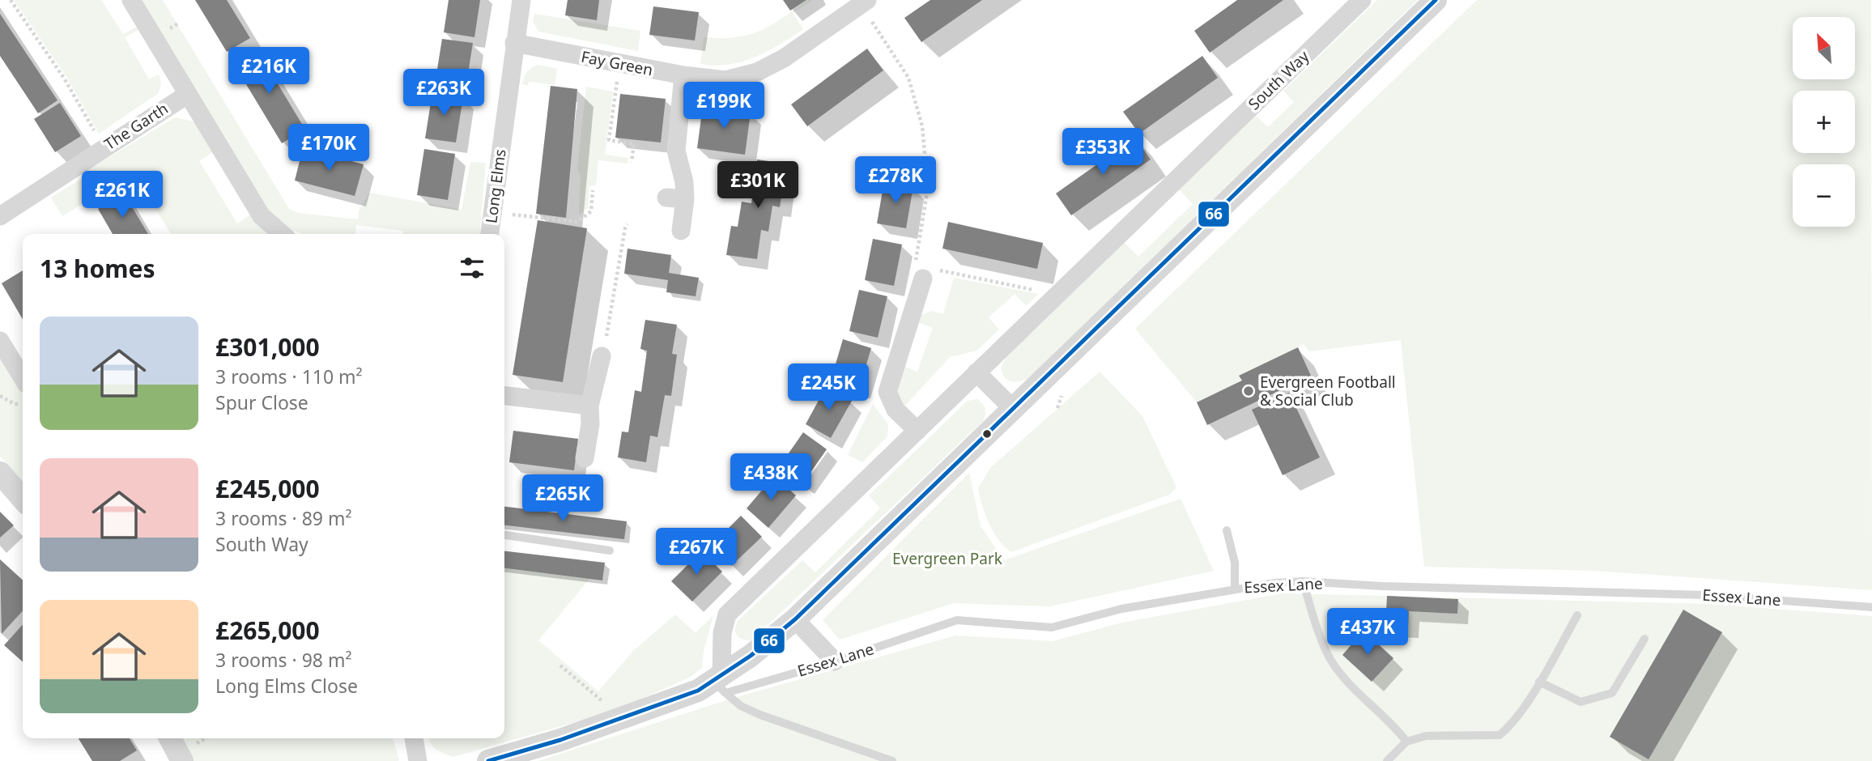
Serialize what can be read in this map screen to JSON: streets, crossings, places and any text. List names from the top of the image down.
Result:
{
  "streets": {
    "street": [
      "Fay Green",
      "South Way",
      "The Garth",
      "Long Elms"
    ],
    "lane": ["Essex Lane"]
  },
  "crossings": [
    ["Fay Green", "Long Elms"],
    ["South Way", "Essex Lane"]
  ],
  "parks": ["Evergreen Park"],
  "places": ["Evergreen Football & Social Club"],
  "lines": ["transit line 66"],
  "north": "top left",
  "page": {
    "map_buttons": ["+", "−"],
    "price": [
      "£216K",
      "£263K",
      "£199K",
      "£170K",
      "£353K",
      "£278K",
      "£301K",
      "£261K",
      "£245K",
      "£438K",
      "£265K",
      "£267K",
      "£437K"
    ],
    "heading": "13 homes",
    "list": [
      {
        "name": "£301,000",
        "note": "3 rooms · 110 m² · Spur Close"
      },
      {
        "name": "£245,000",
        "note": "3 rooms · 89 m² · South Way"
      },
      {
        "name": "£265,000",
        "note": "3 rooms · 98 m² · Long Elms Close"
      }
    ]
  }
}
